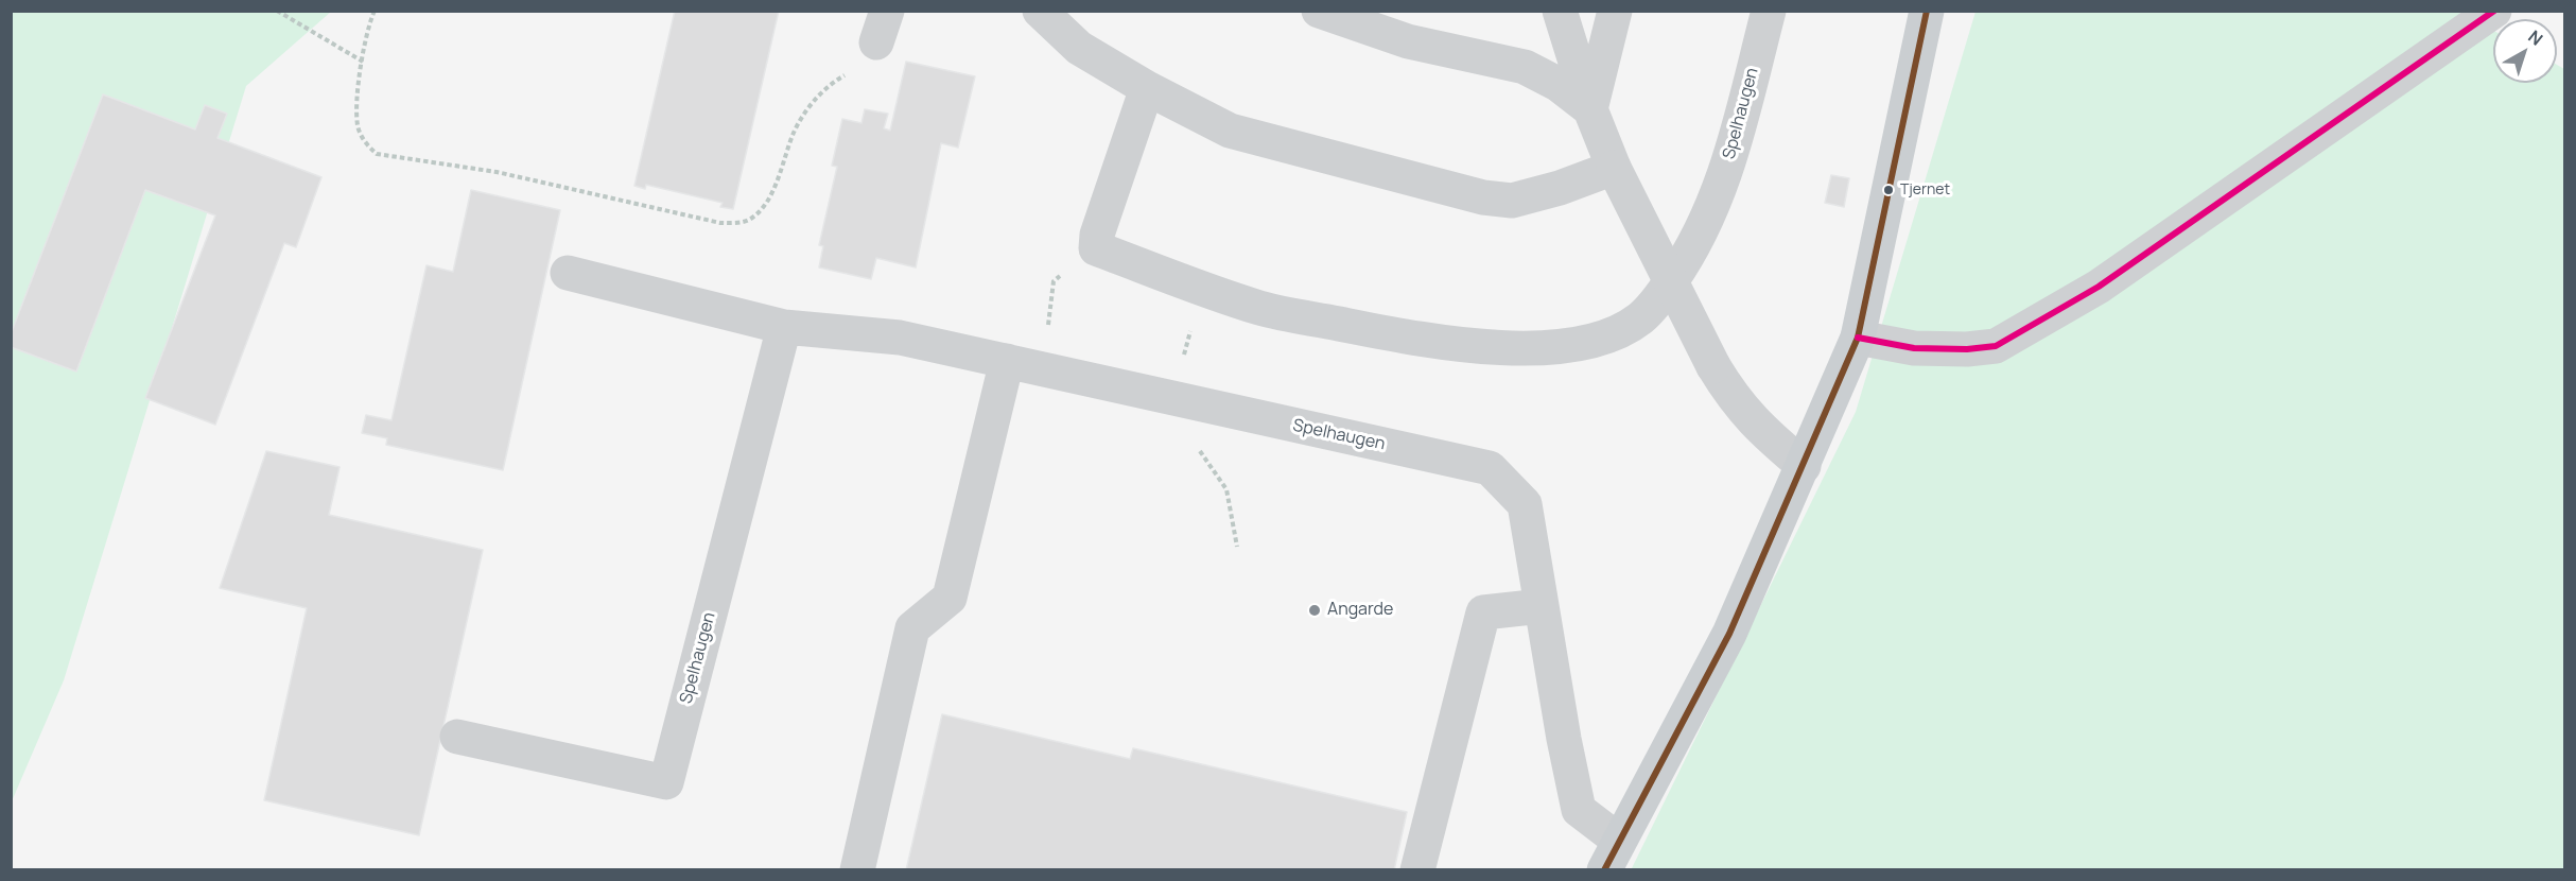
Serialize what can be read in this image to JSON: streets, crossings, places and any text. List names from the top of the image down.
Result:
{
  "streets": {
    "main road": ["Spelhaugen"]
  },
  "places": ["Tjernet", "Angarde"],
  "north": "top right"
}
